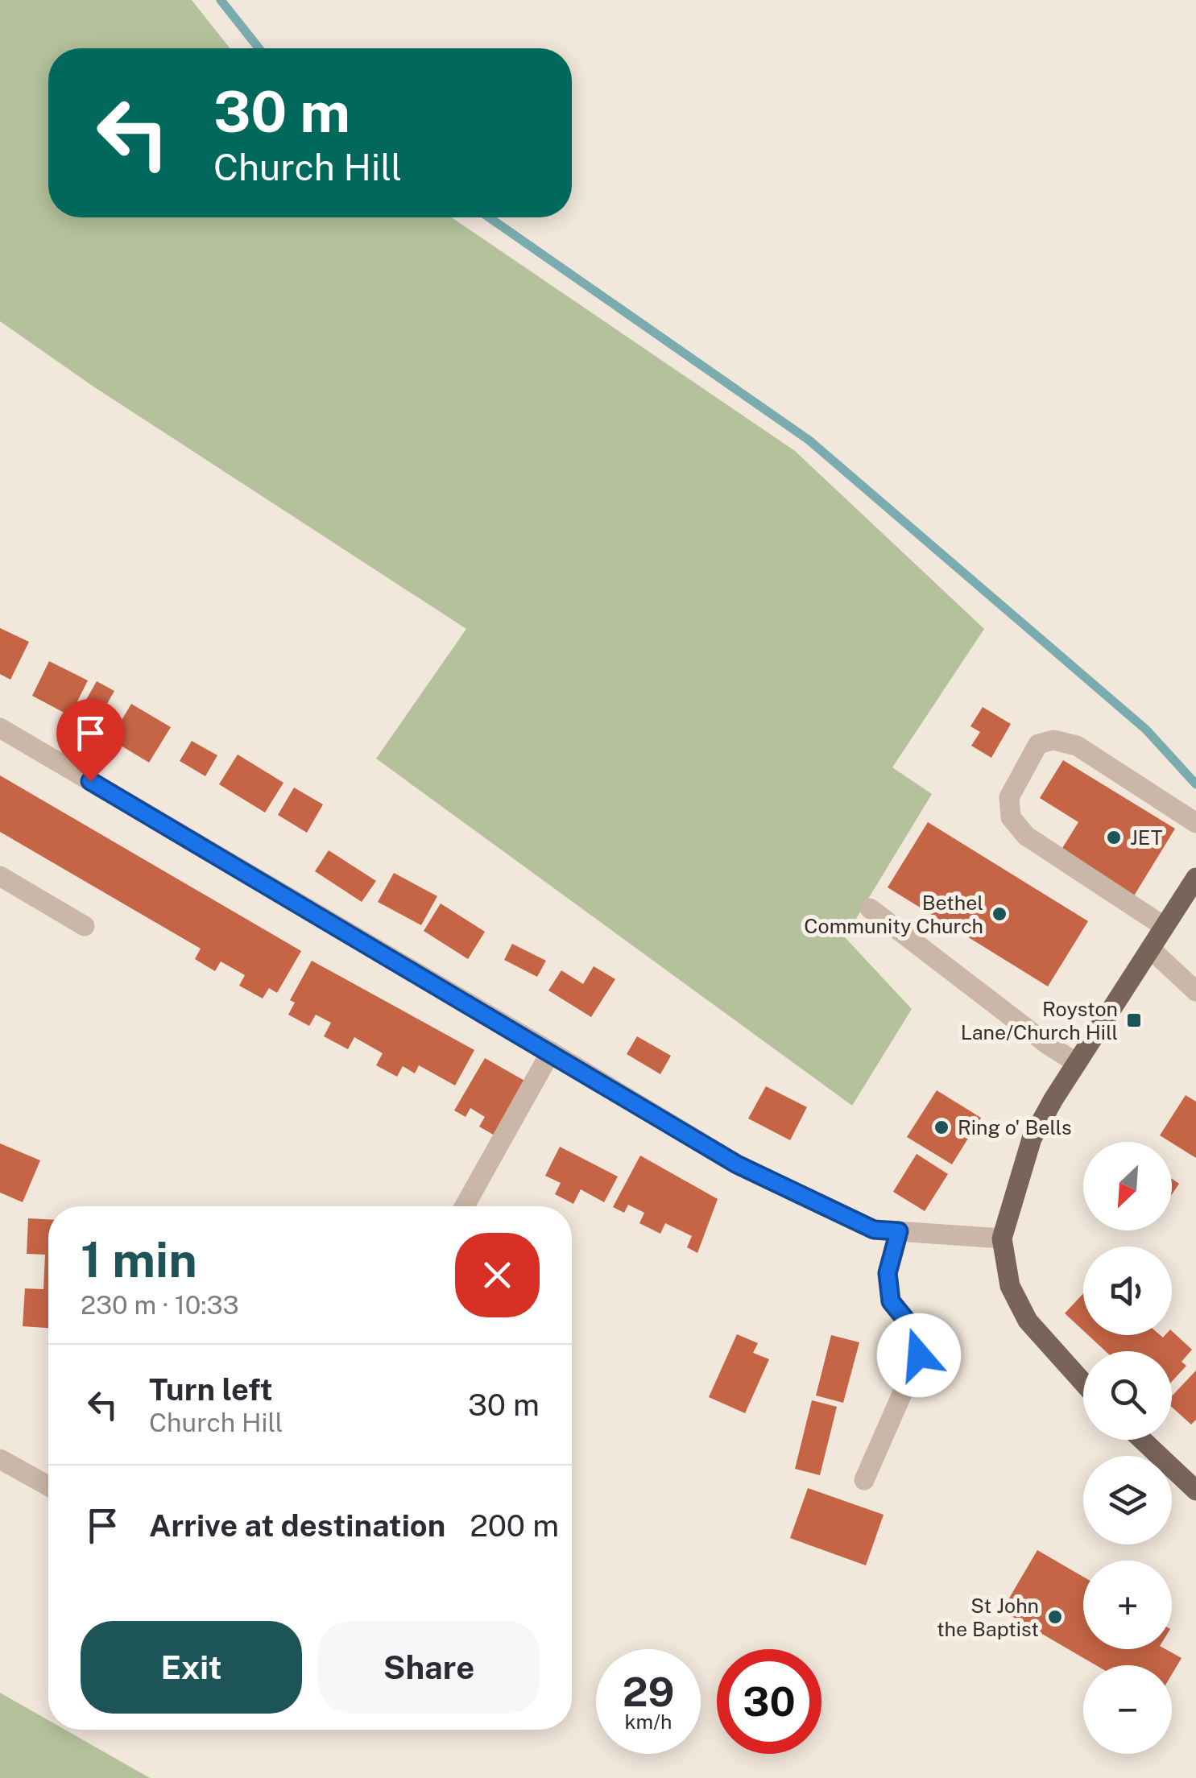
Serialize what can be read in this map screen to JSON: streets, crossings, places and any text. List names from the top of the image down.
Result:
{
  "places": {
    "other": [
      "JET",
      "Bethel Community Church",
      "Ring o' Bells",
      "St John the Baptist"
    ],
    "transit": ["Royston Lane/Church Hill"]
  },
  "north": "bottom left",
  "page": {
    "turn": ["30 m", "Church Hill"],
    "map_buttons": ["+", "−"],
    "heading": ["1 min", "230 m · 10:33"],
    "list": [
      {
        "name": "Turn left",
        "note": "Church Hill",
        "value": "30 m"
      },
      {
        "name": "Arrive at destination",
        "value": "200 m"
      }
    ],
    "buttons": ["Exit", "Share"],
    "speed": "29 km/h",
    "limit": "30"
  }
}
